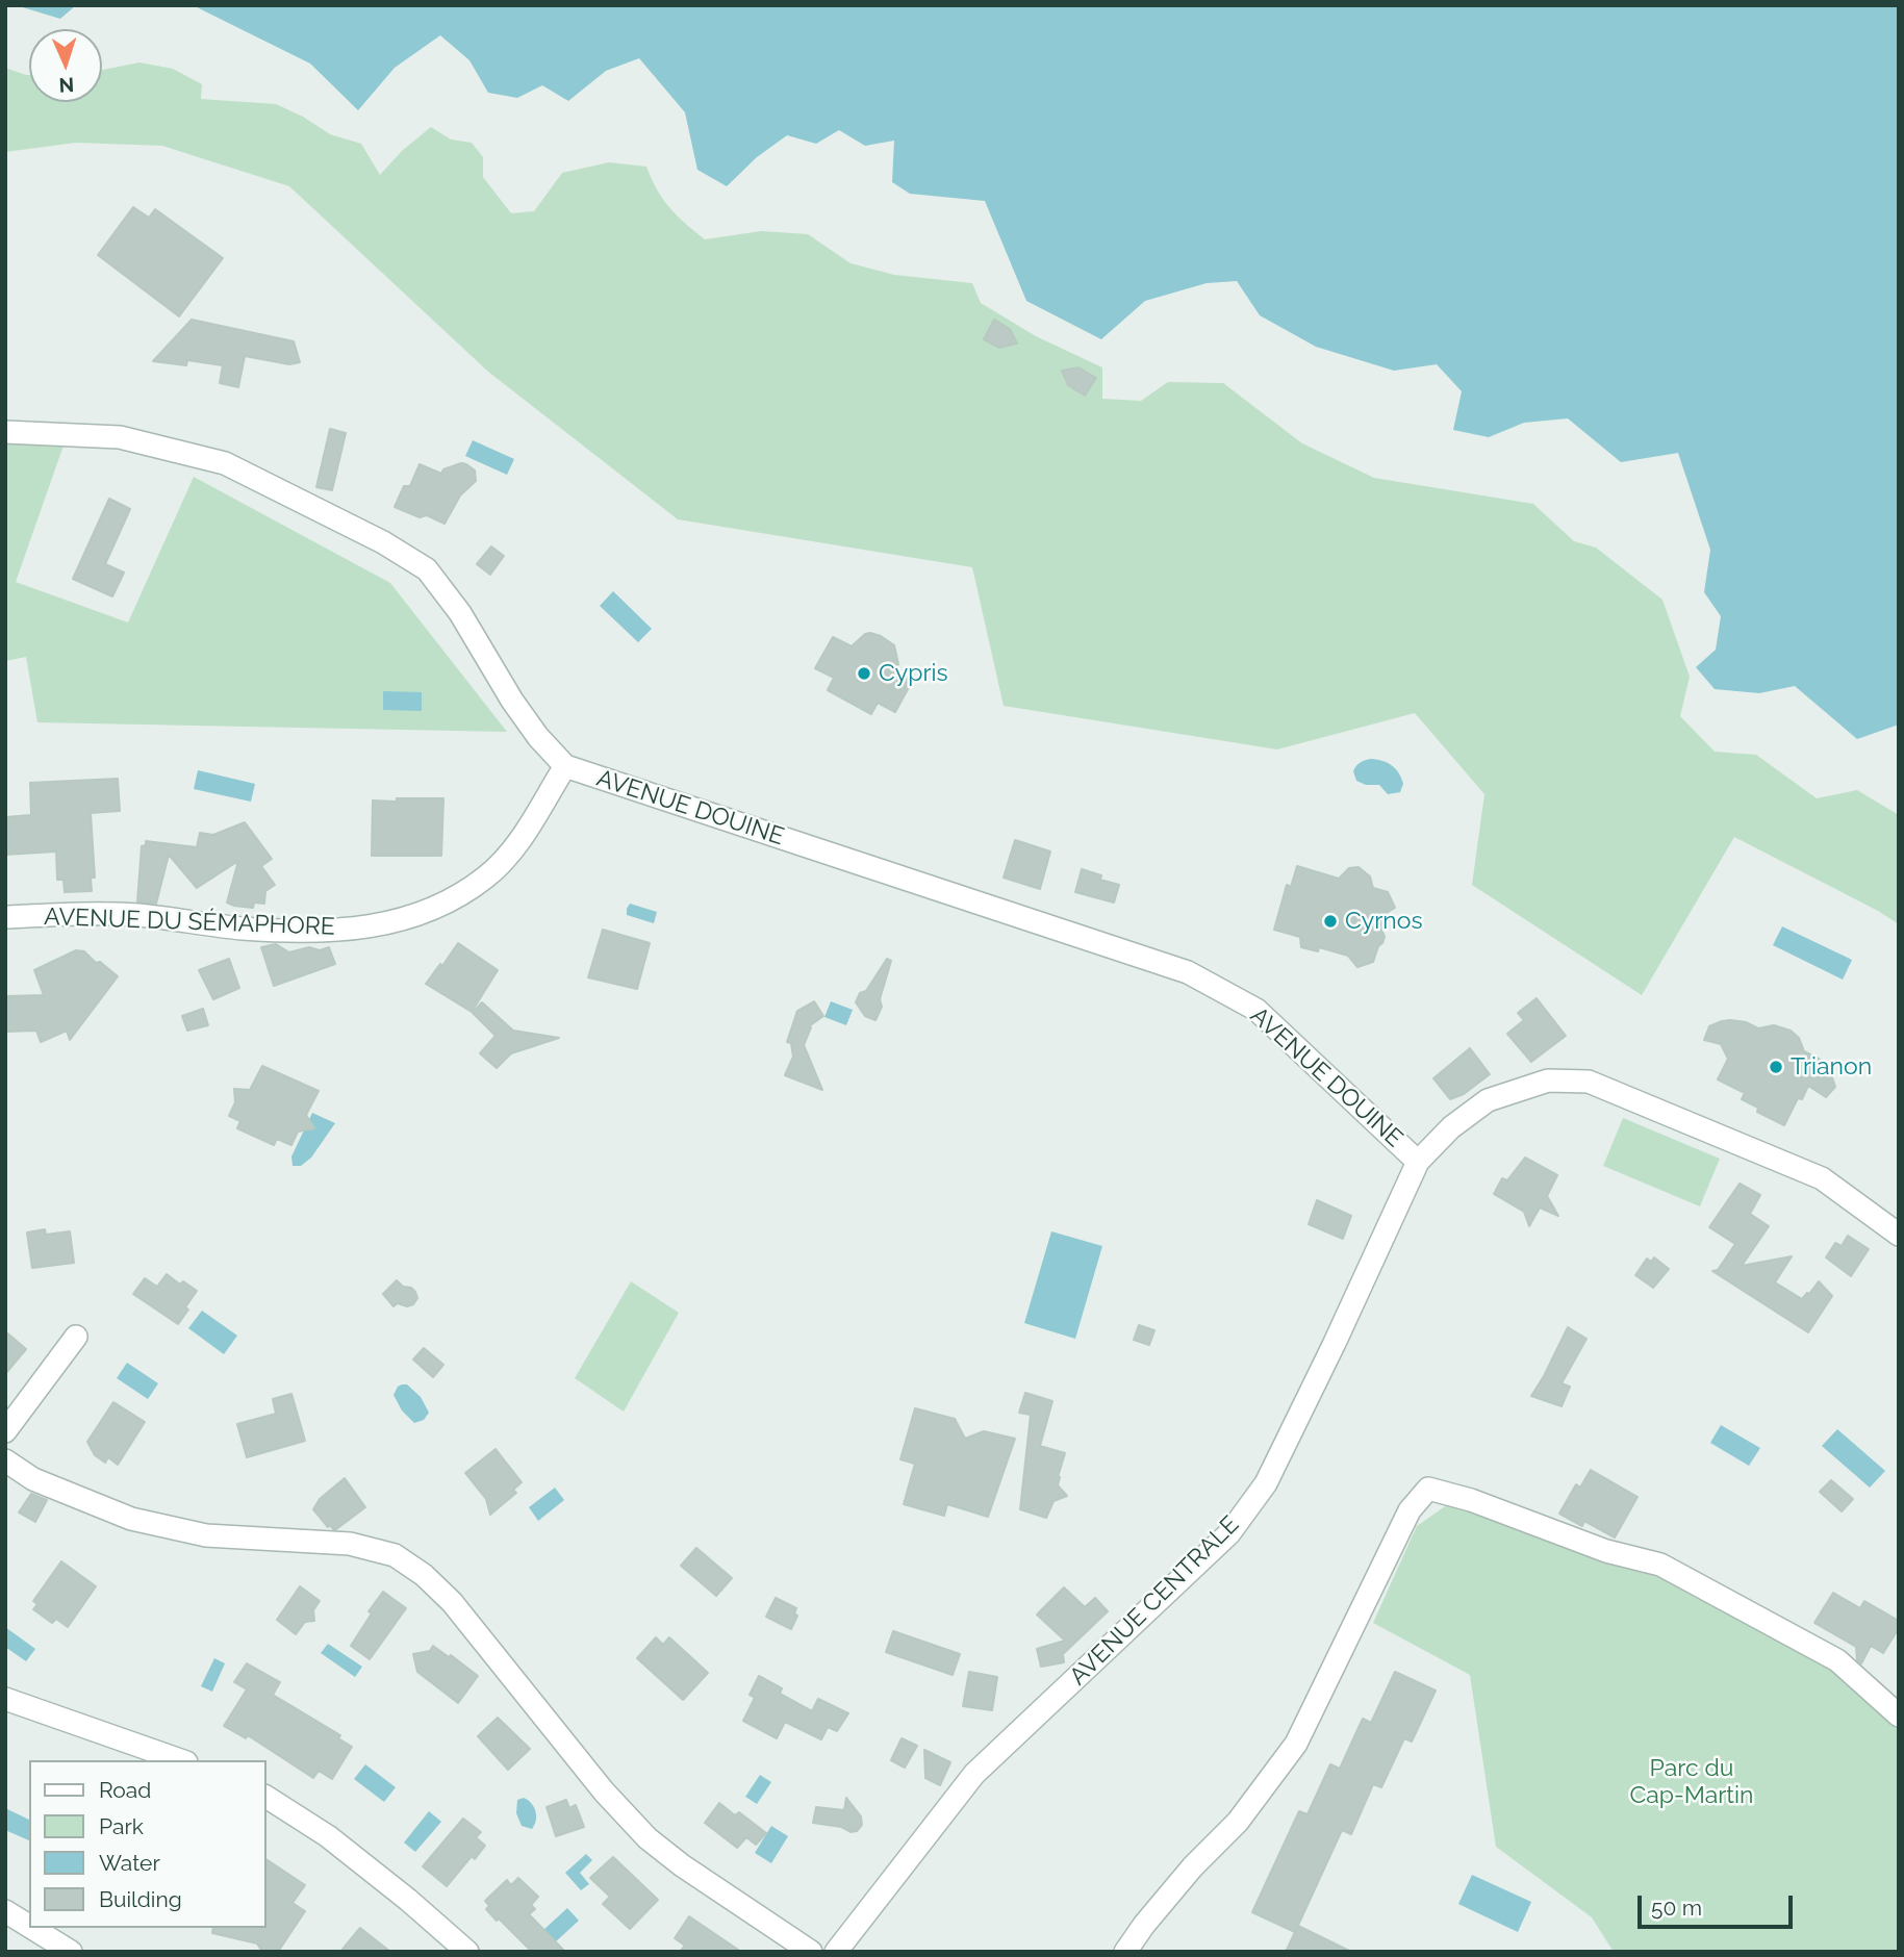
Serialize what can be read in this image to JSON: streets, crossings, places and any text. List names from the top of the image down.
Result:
{
  "streets": {
    "street": ["AVENUE DOUINE", "AVENUE DU SÉMAPHORE", "AVENUE CENTRALE"]
  },
  "crossings": [
    ["AVENUE DOUINE", "AVENUE DU SÉMAPHORE"],
    ["AVENUE DOUINE", "AVENUE CENTRALE"]
  ],
  "parks": ["Parc du Cap-Martin"],
  "places": ["Cypris", "Cyrnos", "Trianon"],
  "legend": [
    "Road",
    "Park",
    "Water",
    "Building"
  ],
  "scale_bar": "50 m",
  "north": "bottom"
}
